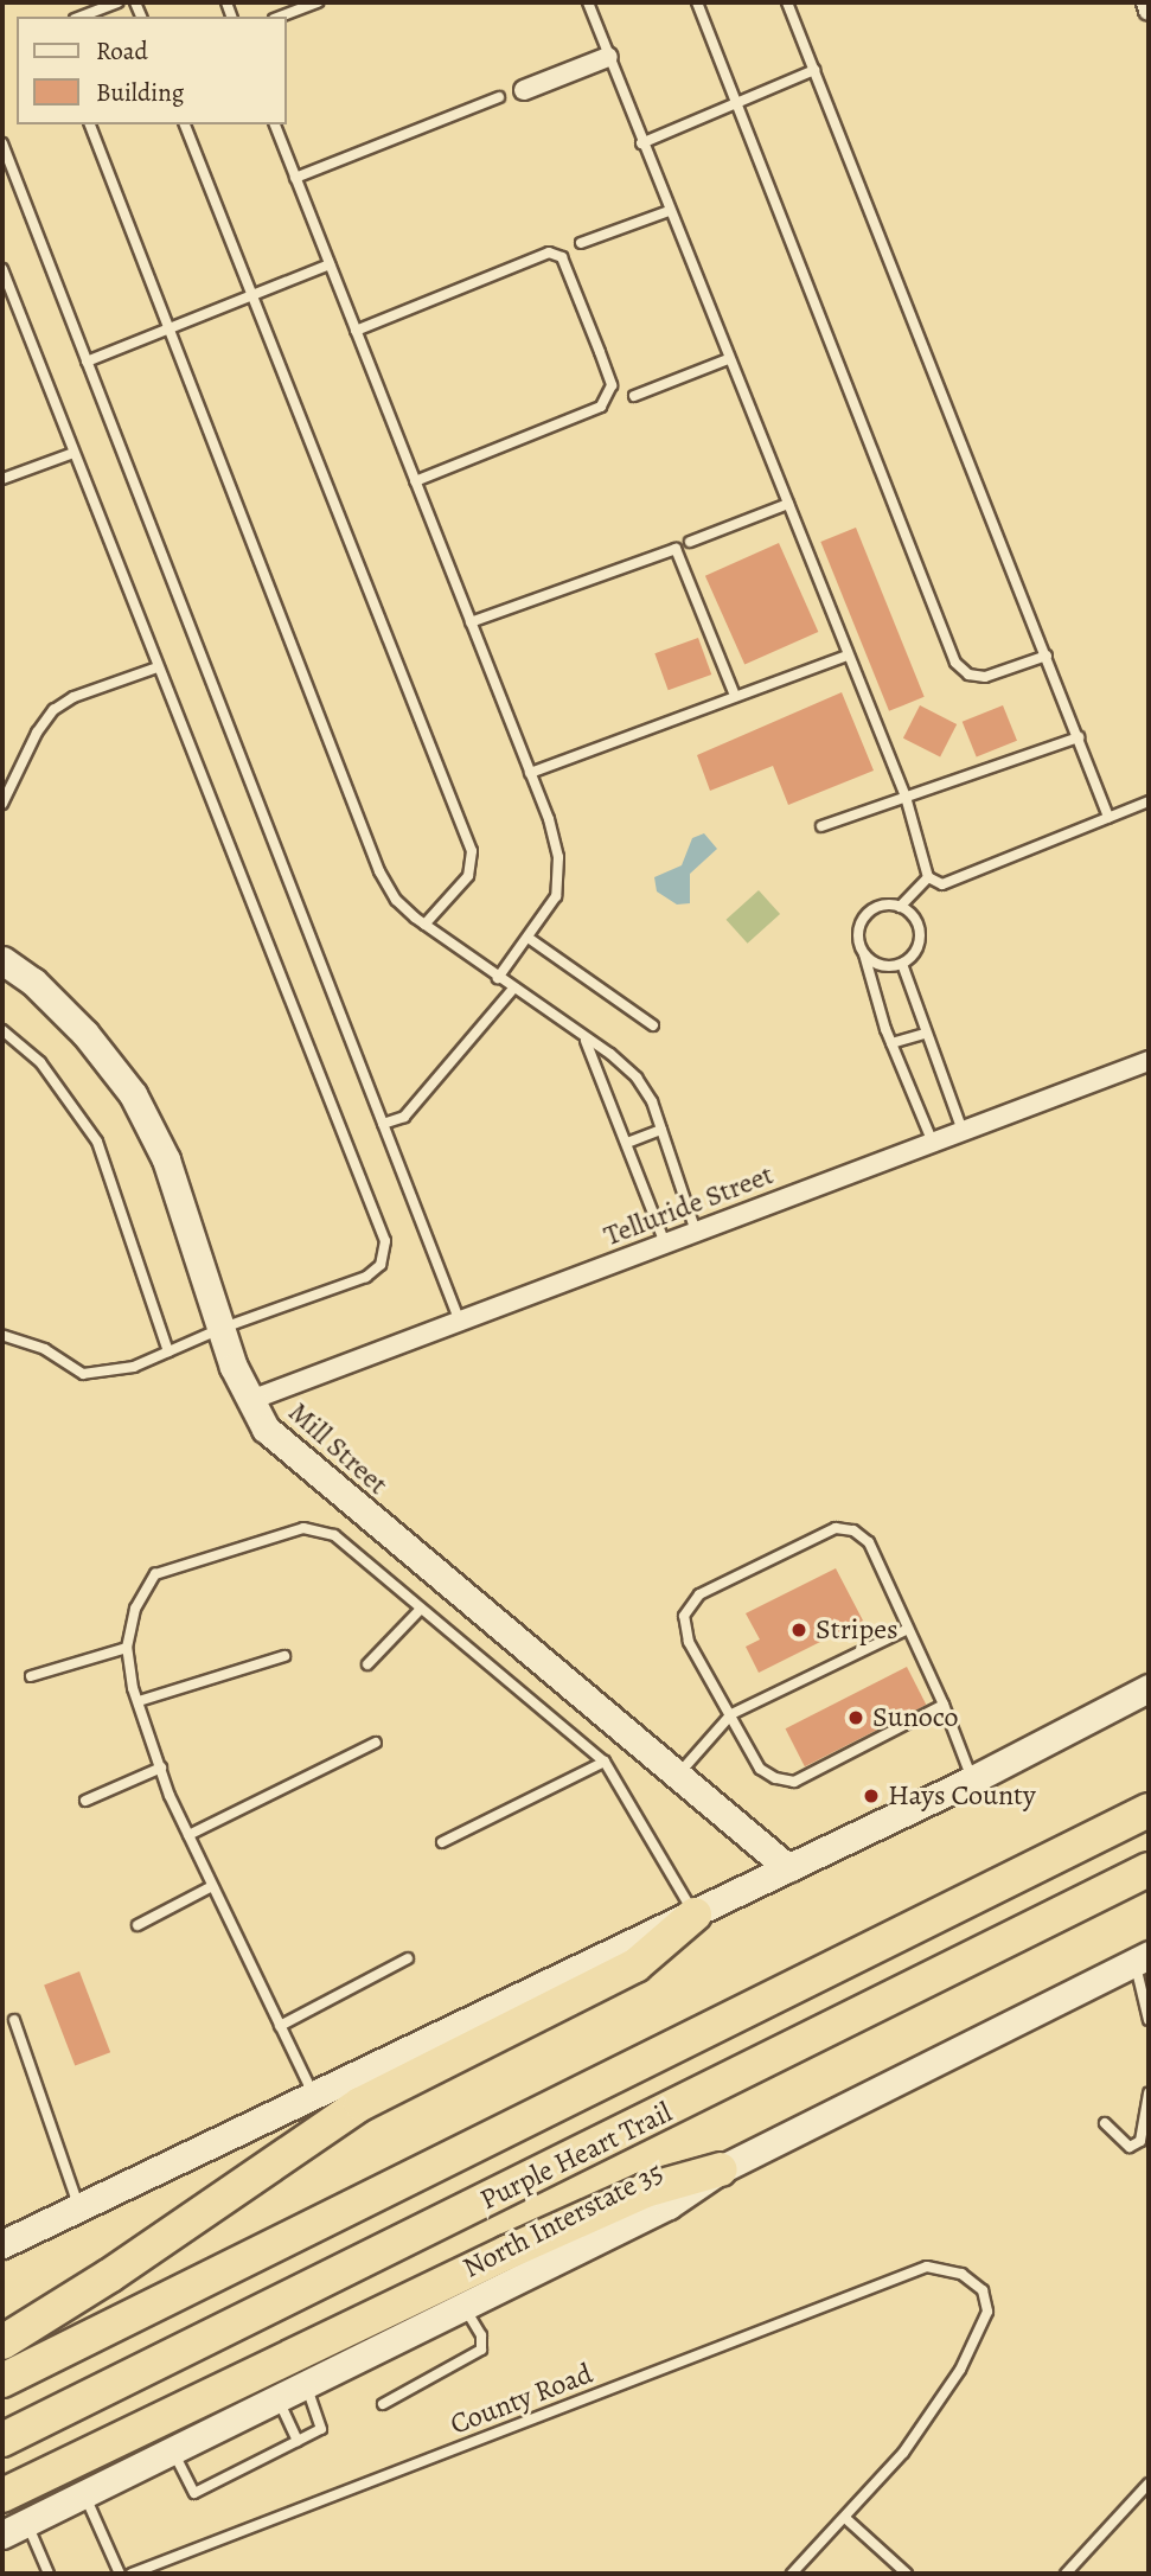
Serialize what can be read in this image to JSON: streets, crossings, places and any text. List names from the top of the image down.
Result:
{
  "streets": {
    "highway": ["Purple Heart Trail"],
    "main road": ["Mill Street", "North Interstate 35"],
    "street": ["Telluride Street"],
    "lane": ["County Road"]
  },
  "crossings": [
    ["Telluride Street", "Mill Street"]
  ],
  "places": ["Stripes", "Sunoco", "Hays County"],
  "legend": ["Road", "Building"]
}
